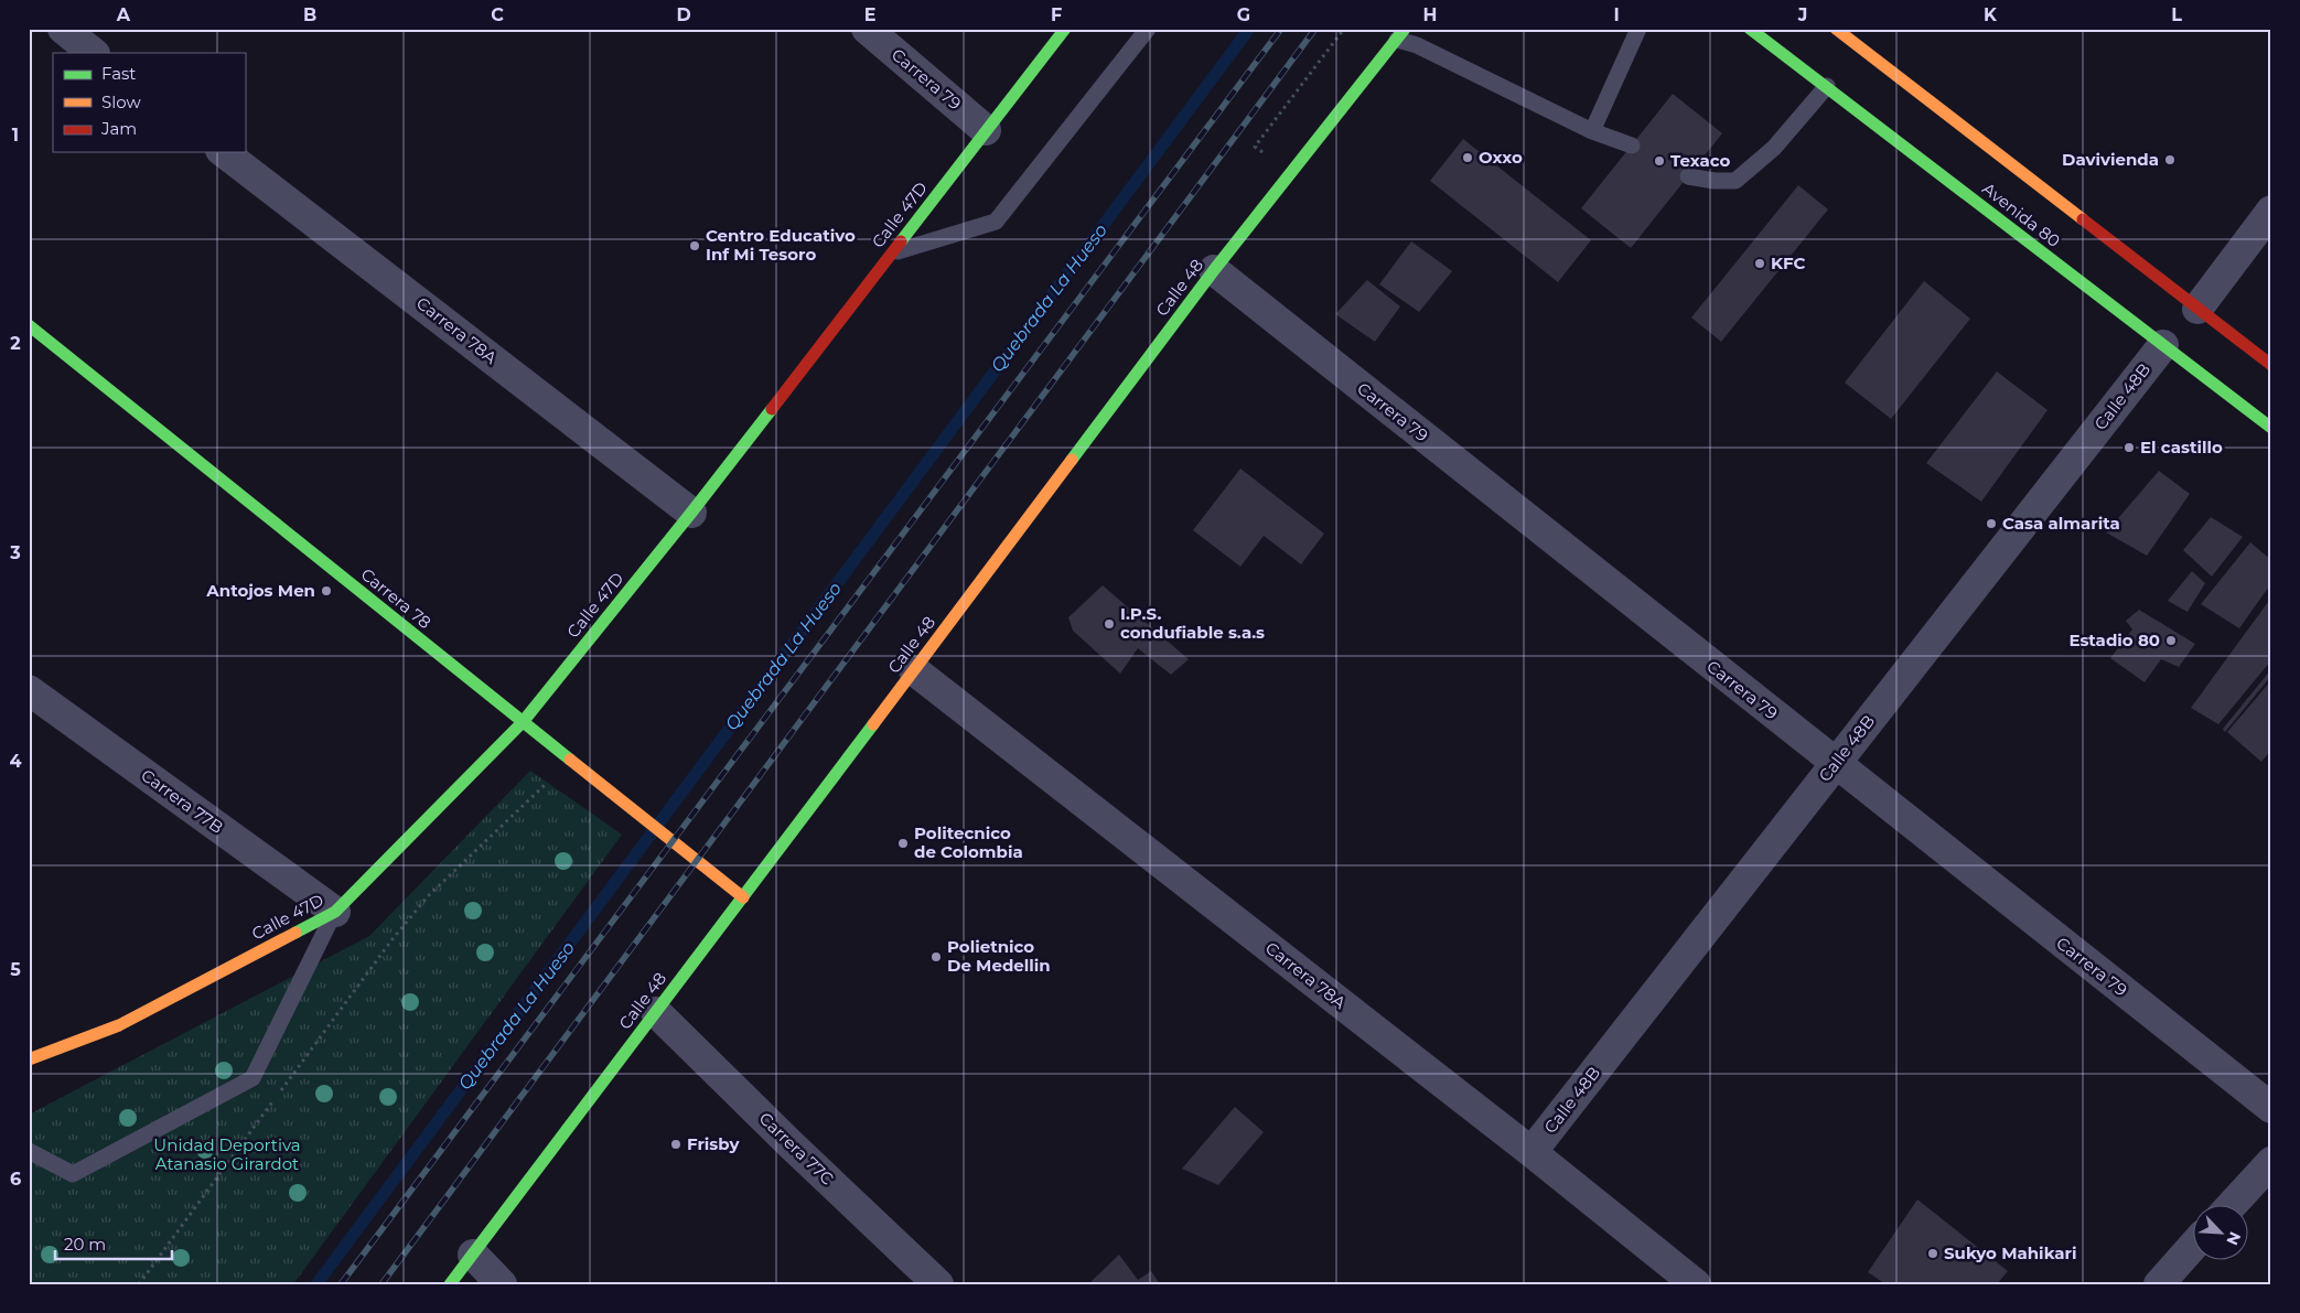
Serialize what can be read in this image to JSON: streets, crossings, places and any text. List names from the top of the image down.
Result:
{
  "streets": {
    "main road": [
      "Calle 47D",
      "Avenida 80",
      "Calle 48",
      "Carrera 78"
    ],
    "street": [
      "Carrera 79",
      "Carrera 78A",
      "Calle 48B",
      "Carrera 77B",
      "Carrera 77C"
    ]
  },
  "crossings": [
    ["Carrera 79", "Calle 47D"],
    ["Carrera 79", "Calle 48"],
    ["Carrera 79", "Calle 48B"],
    ["Calle 47D", "Carrera 78A"],
    ["Calle 47D", "Carrera 78"],
    ["Calle 47D", "Carrera 77B"],
    ["Avenida 80", "Calle 48B"],
    ["Calle 48", "Carrera 78A"],
    ["Calle 48", "Carrera 78"],
    ["Calle 48", "Carrera 77C"],
    ["Carrera 78A", "Calle 48B"]
  ],
  "water": ["Quebrada La Hueso"],
  "parks": ["Unidad Deportiva Atanasio Girardot"],
  "places": [
    "Oxxo",
    "Davivienda",
    "Texaco",
    "Centro Educativo Inf Mi Tesoro",
    "KFC",
    "El castillo",
    "Casa almarita",
    "Antojos Men",
    "I.P.S. condufiable s.a.s",
    "Estadio 80",
    "Politecnico de Colombia",
    "Polietnico De Medellin",
    "Frisby",
    "Sukyo Mahikari"
  ],
  "legend": ["Fast", "Slow", "Jam"],
  "scale_bar": "20 m",
  "north": "bottom right",
  "grid": {
    "columns": [
      "A",
      "B",
      "C",
      "D",
      "E",
      "F",
      "G",
      "H",
      "I",
      "J",
      "K",
      "L"
    ],
    "rows": [
      "1",
      "2",
      "3",
      "4",
      "5",
      "6"
    ]
  }
}
